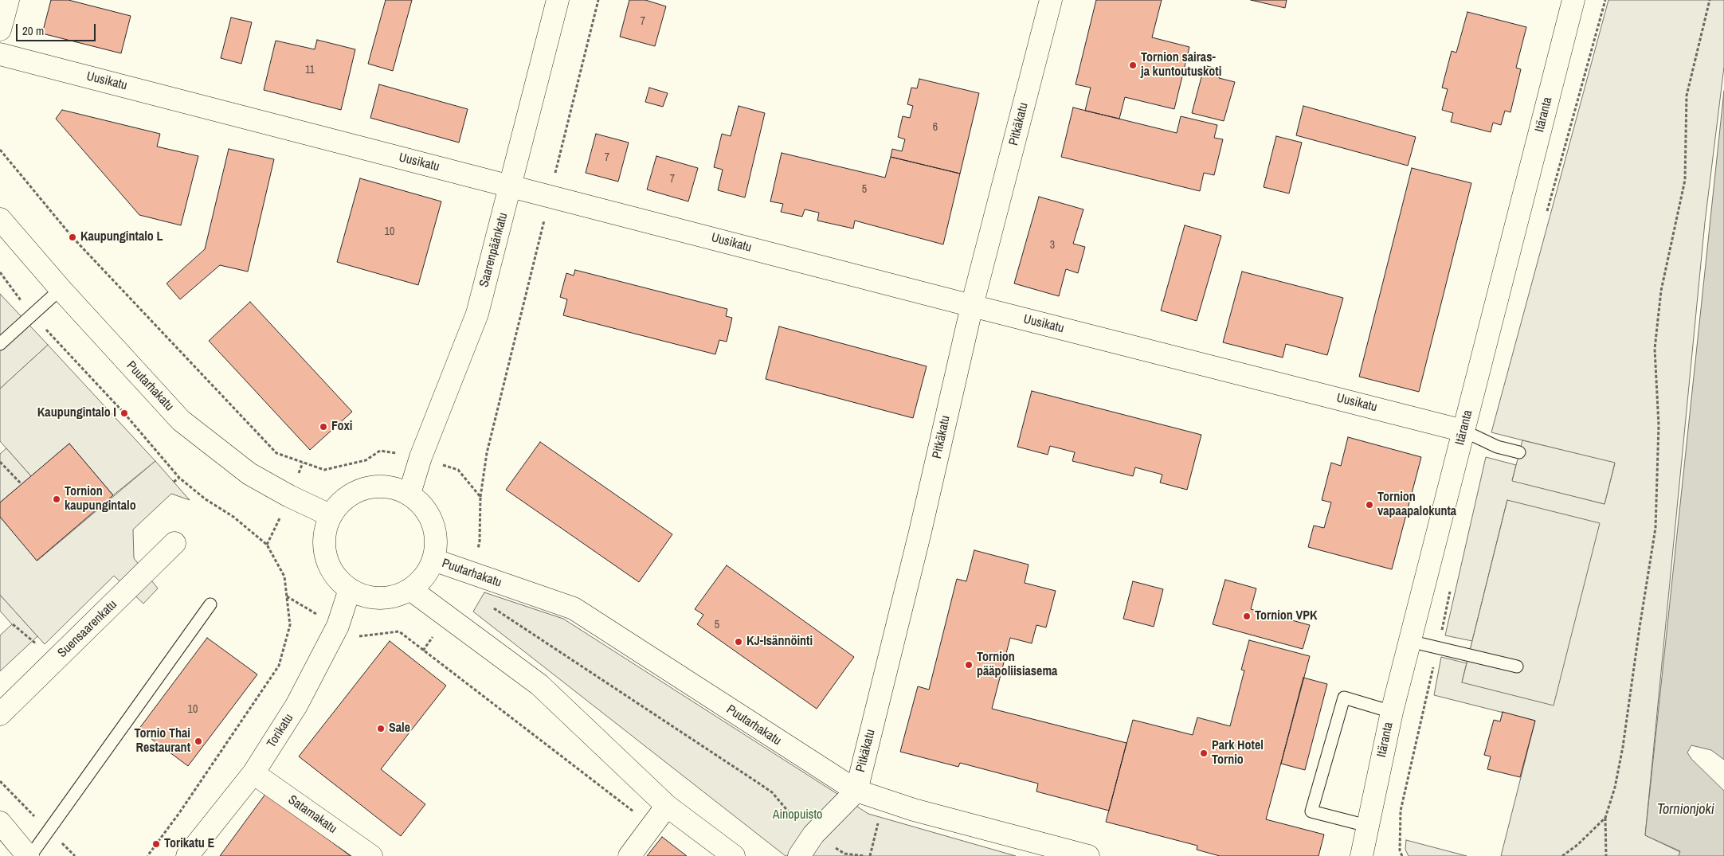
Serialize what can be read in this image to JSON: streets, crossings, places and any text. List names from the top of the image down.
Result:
{
  "streets": {
    "street": [
      "Uusikatu",
      "Itäranta",
      "Pitkäkatu",
      "Saarenpäänkatu",
      "Puutarhakatu",
      "Suensaarenkatu",
      "Torikatu",
      "Satamakatu"
    ]
  },
  "crossings": [
    ["Uusikatu", "Itäranta"],
    ["Uusikatu", "Pitkäkatu"],
    ["Uusikatu", "Saarenpäänkatu"],
    ["Pitkäkatu", "Puutarhakatu"],
    ["Saarenpäänkatu", "Puutarhakatu"],
    ["Saarenpäänkatu", "Torikatu"],
    ["Puutarhakatu", "Torikatu"],
    ["Torikatu", "Satamakatu"]
  ],
  "water": ["Tornionjoki"],
  "parks": ["Ainopuisto"],
  "places": [
    "Tornion sairas- ja kuntoutuskoti",
    "Kaupungintalo L",
    "Kaupungintalo I",
    "Foxi",
    "Tornion kaupungintalo",
    "Tornion vapaapalokunta",
    "Tornion VPK",
    "KJ-Isännöinti",
    "Tornion pääpoliisiasema",
    "Sale",
    "Tornio Thai Restaurant",
    "Park Hotel Tornio",
    "Torikatu E"
  ],
  "house_numbers": [
    "7",
    "11",
    "6",
    "7",
    "7",
    "5",
    "10",
    "3",
    "5",
    "10"
  ],
  "scale_bar": "20 m"
}
